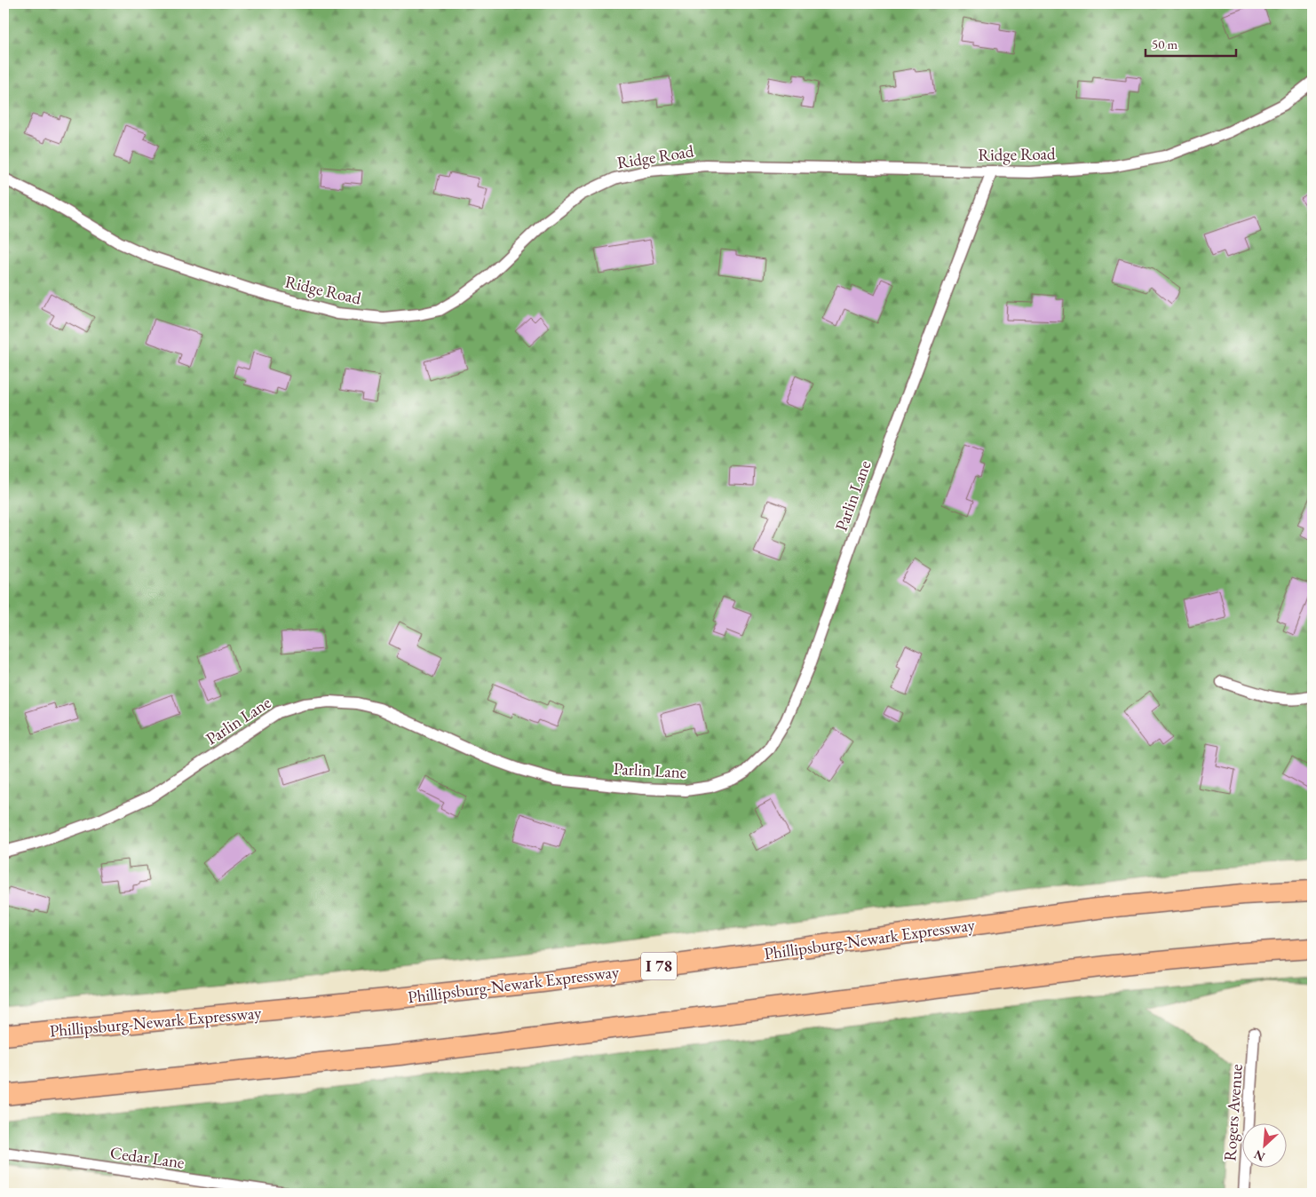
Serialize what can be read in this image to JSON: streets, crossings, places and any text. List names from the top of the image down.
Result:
{
  "streets": {
    "highway": ["Phillipsburg-Newark Expressway", "I 78"],
    "street": [
      "Ridge Road",
      "Parlin Lane",
      "Rogers Avenue",
      "Cedar Lane"
    ]
  },
  "crossings": [
    ["Ridge Road", "Parlin Lane"]
  ],
  "scale_bar": "50 m",
  "north": "bottom left"
}
